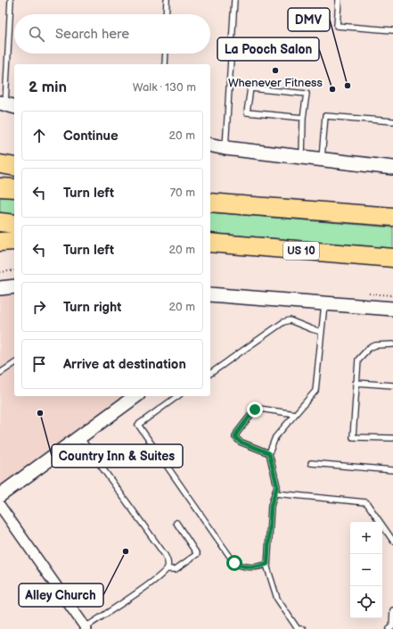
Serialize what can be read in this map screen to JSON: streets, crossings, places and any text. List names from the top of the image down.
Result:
{
  "streets": {
    "highway": ["US 10"]
  },
  "places": [
    "Whenever Fitness",
    "DMV",
    "La Pooch Salon",
    "Country Inn & Suites",
    "Alley Church"
  ],
  "page": {
    "search": "Search here",
    "heading": ["2 min", "Walk · 130 m"],
    "list": [
      ["Continue", "20 m"],
      ["Turn left", "70 m"],
      ["Turn left", "20 m"],
      ["Turn right", "20 m"],
      "Arrive at destination"
    ],
    "map_buttons": ["+", "−"]
  }
}
